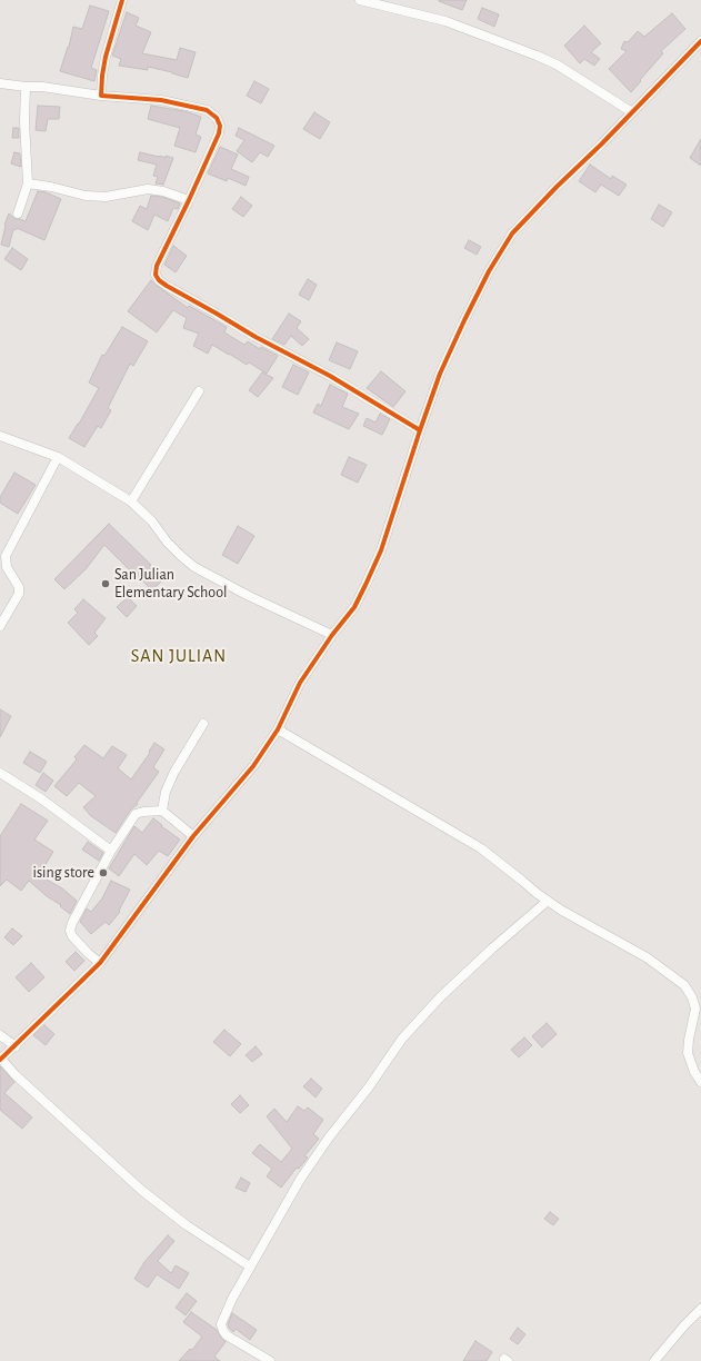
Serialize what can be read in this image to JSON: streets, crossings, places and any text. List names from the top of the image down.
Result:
{
  "districts": ["SAN JULIAN"],
  "places": ["San Julian Elementary School", "ising store"]
}
